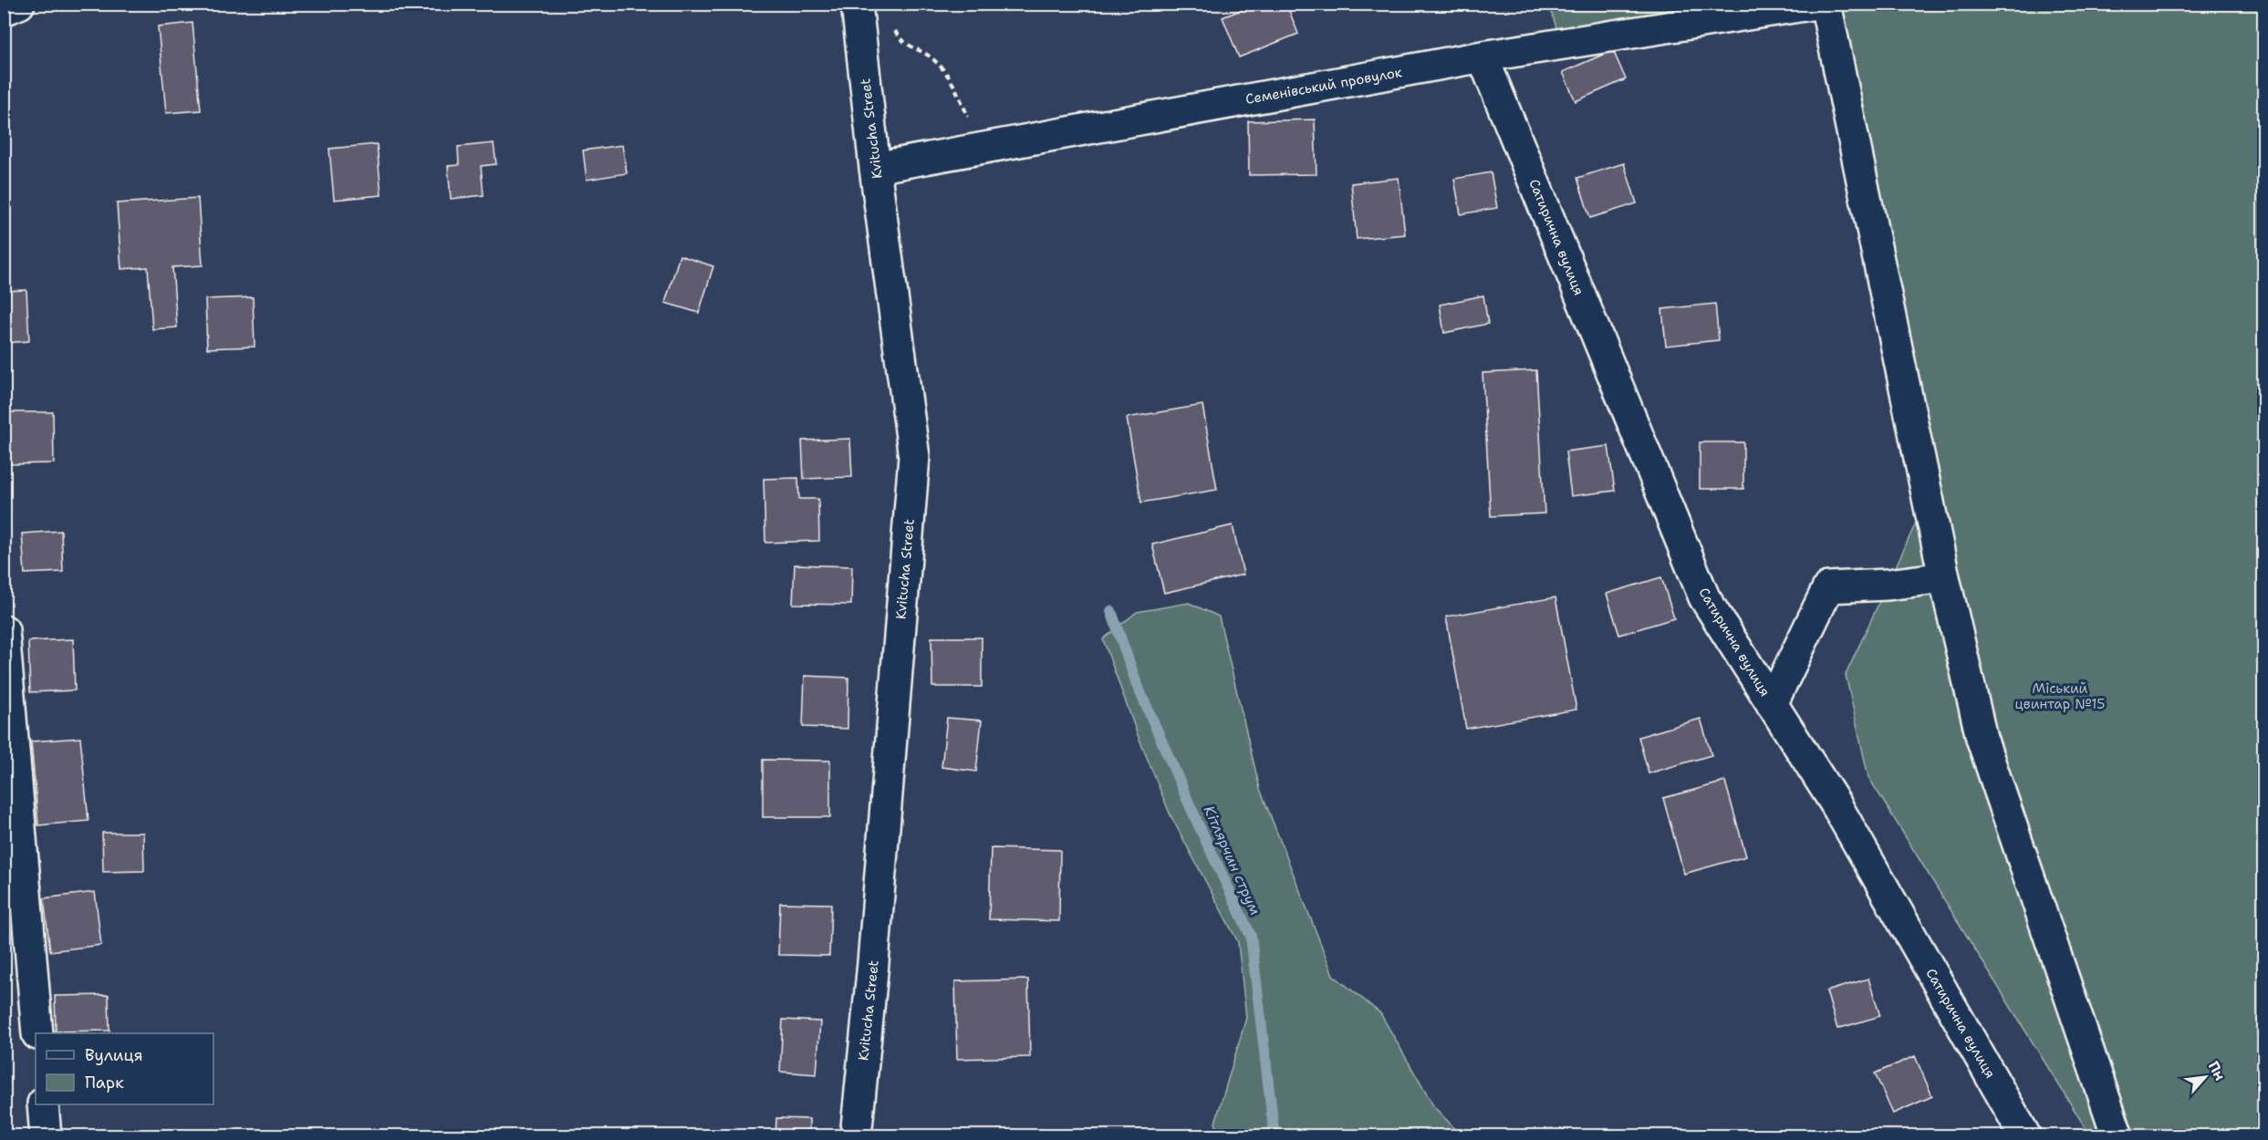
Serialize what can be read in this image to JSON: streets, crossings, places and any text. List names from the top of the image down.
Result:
{
  "streets": {
    "street": ["Семенівський провулок", "Kvitucha Street", "Сатирична вулиця"]
  },
  "crossings": [
    ["Семенівський провулок", "Kvitucha Street"],
    ["Семенівський провулок", "Сатирична вулиця"]
  ],
  "water": ["Кітлярчин струм"],
  "parks": ["Міський цвинтар №15"],
  "legend": ["Вулиця", "Парк"],
  "north": "top right"
}
